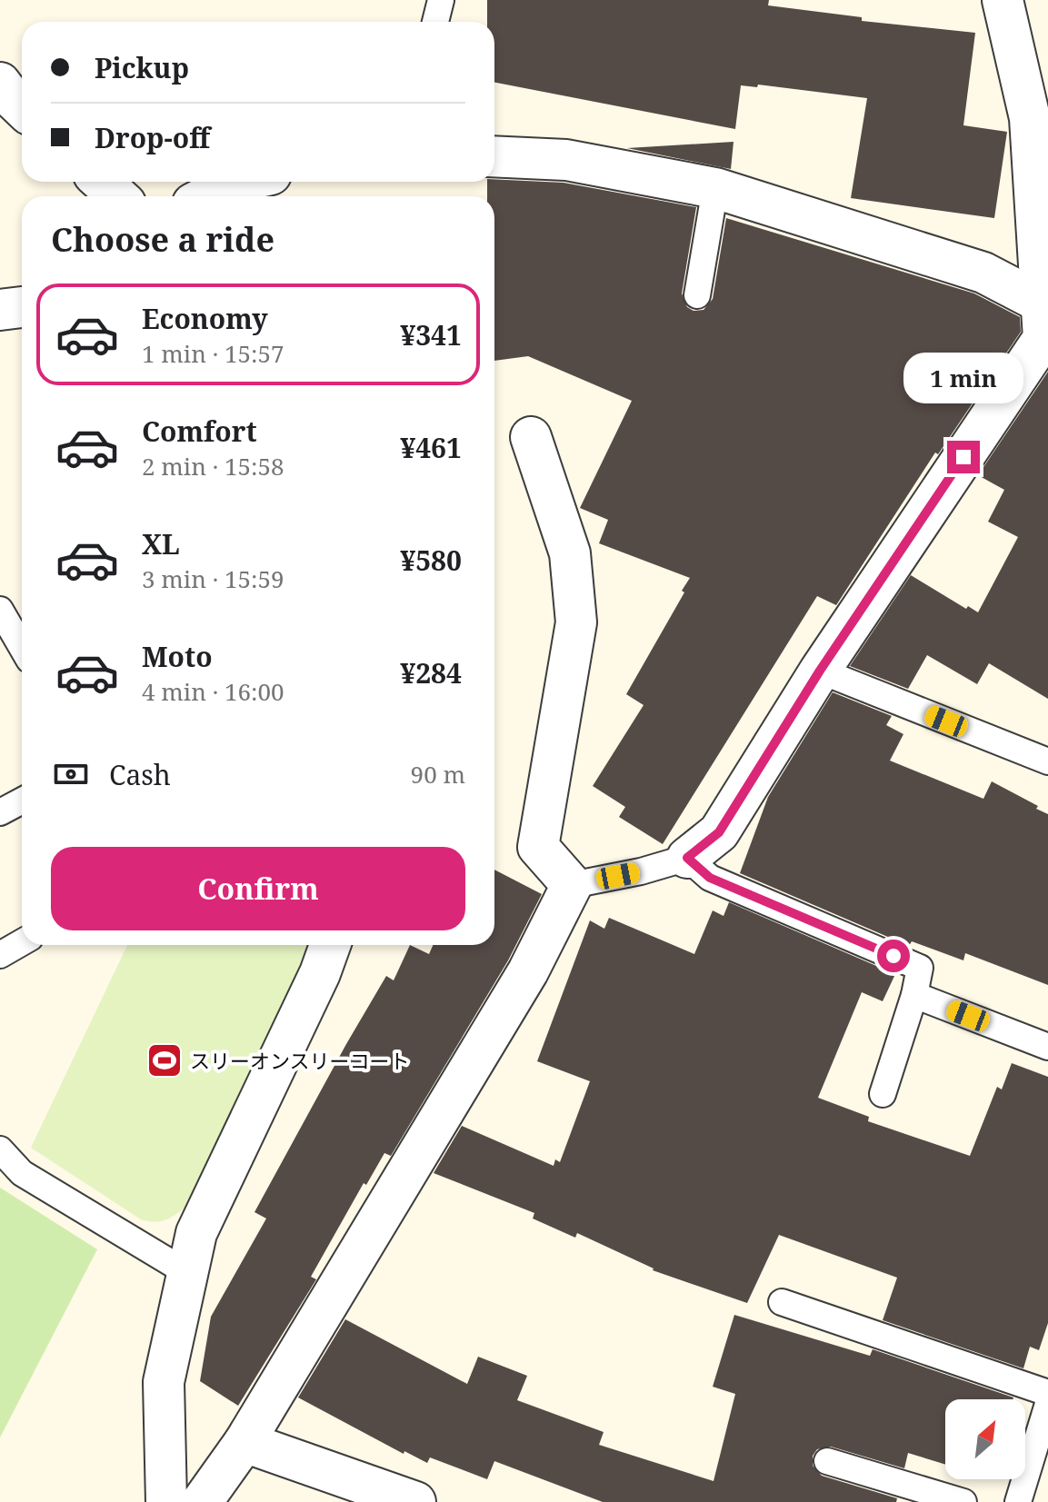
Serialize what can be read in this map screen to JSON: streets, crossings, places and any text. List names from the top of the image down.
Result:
{
  "places": {
    "sports": ["スリーオンスリーコート"]
  },
  "north": "top right",
  "page": {
    "banner": ["Pickup", "Drop-off"],
    "heading": "Choose a ride",
    "list": [
      {
        "name": "Economy",
        "note": "1 min · 15:57",
        "value": "¥341"
      },
      {
        "name": "Comfort",
        "note": "2 min · 15:58",
        "value": "¥461"
      },
      {
        "name": "XL",
        "note": "3 min · 15:59",
        "value": "¥580"
      },
      {
        "name": "Moto",
        "note": "4 min · 16:00",
        "value": "¥284"
      }
    ],
    "bubble": "1 min",
    "pay": ["Cash", "90 m"],
    "buttons": "Confirm"
  }
}
